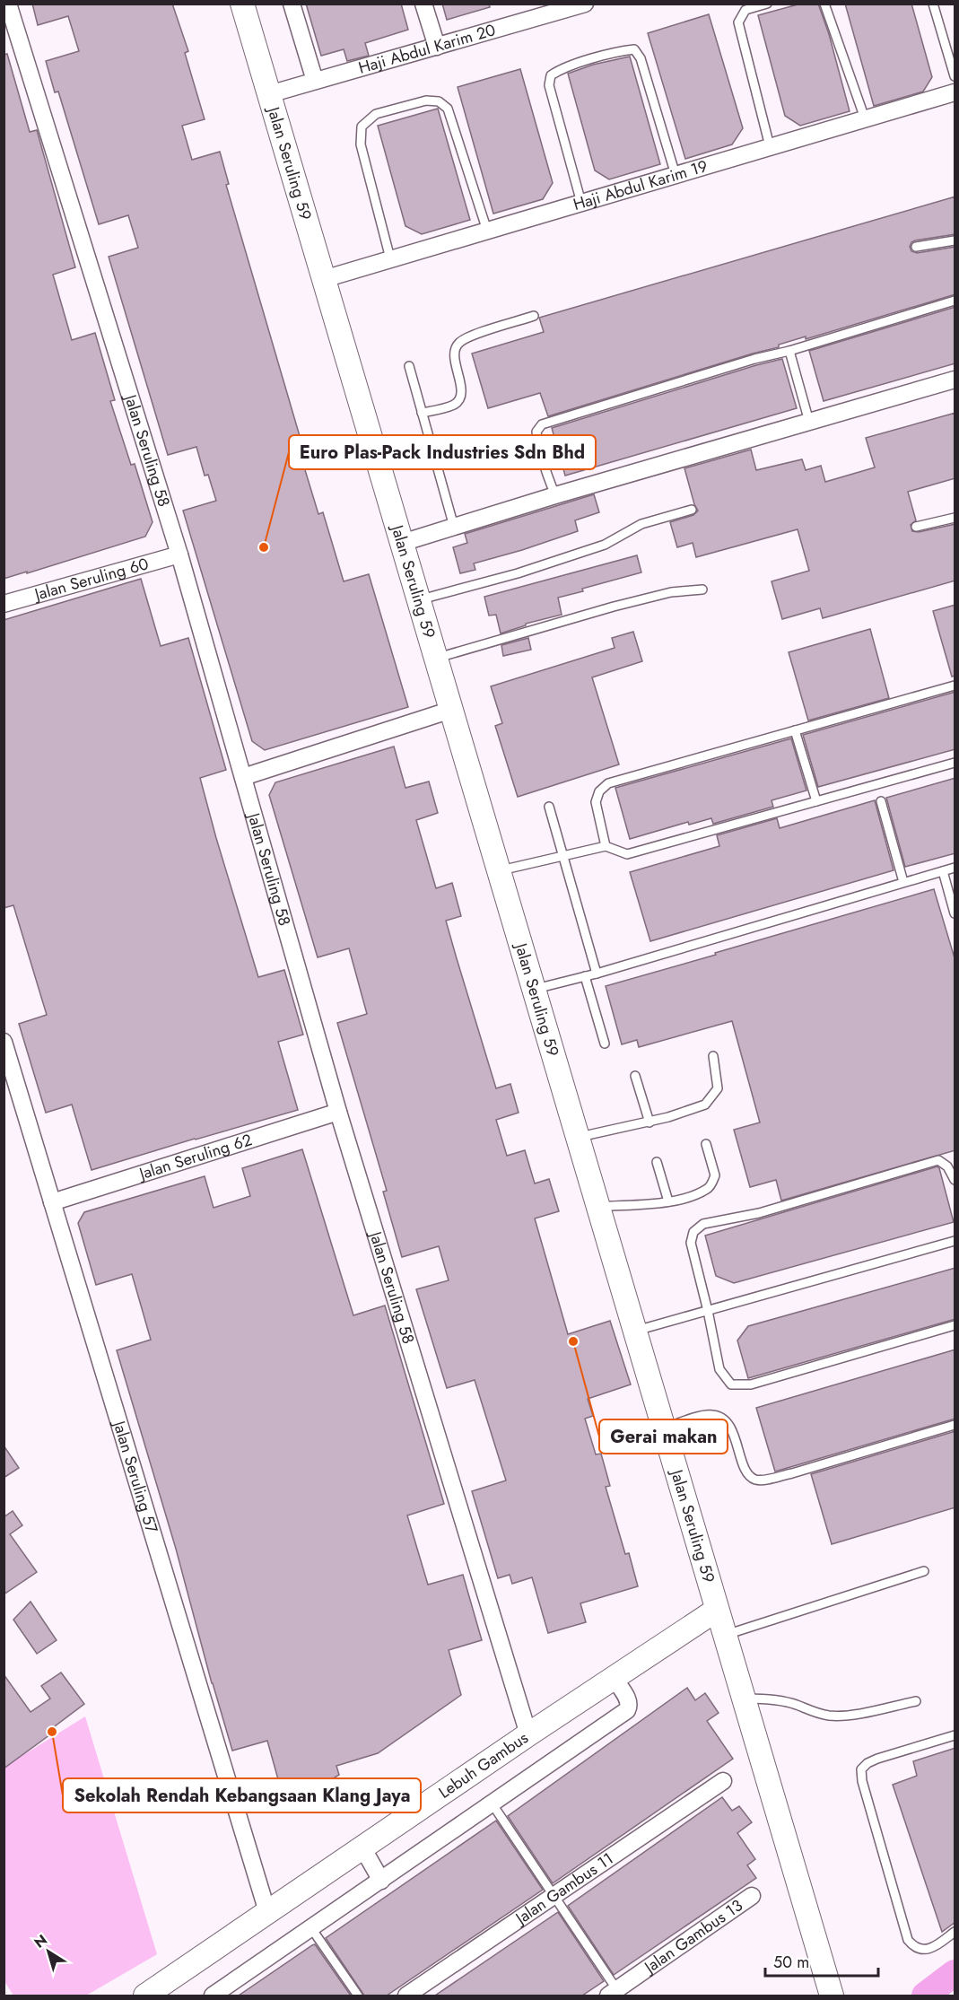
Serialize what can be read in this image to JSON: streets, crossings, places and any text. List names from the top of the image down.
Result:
{
  "streets": {
    "main road": ["Jalan Seruling 59", "Lebuh Gambus"],
    "street": [
      "Haji Abdul Karim 20",
      "Haji Abdul Karim 19",
      "Jalan Seruling 58",
      "Jalan Seruling 60",
      "Jalan Seruling 62",
      "Jalan Seruling 57",
      "Jalan Gambus 11",
      "Jalan Gambus 13"
    ]
  },
  "crossings": [
    ["Haji Abdul Karim 20", "Jalan Seruling 59"],
    ["Jalan Seruling 59", "Haji Abdul Karim 19"],
    ["Jalan Seruling 59", "Lebuh Gambus"],
    ["Jalan Seruling 58", "Jalan Seruling 60"],
    ["Jalan Seruling 58", "Jalan Seruling 62"],
    ["Jalan Seruling 58", "Lebuh Gambus"],
    ["Jalan Seruling 62", "Jalan Seruling 57"],
    ["Jalan Seruling 57", "Lebuh Gambus"]
  ],
  "places": ["Euro Plas-Pack Industries Sdn Bhd", "Gerai makan", "Sekolah Rendah Kebangsaan Klang Jaya"],
  "scale_bar": "50 m",
  "north": "top left"
}
